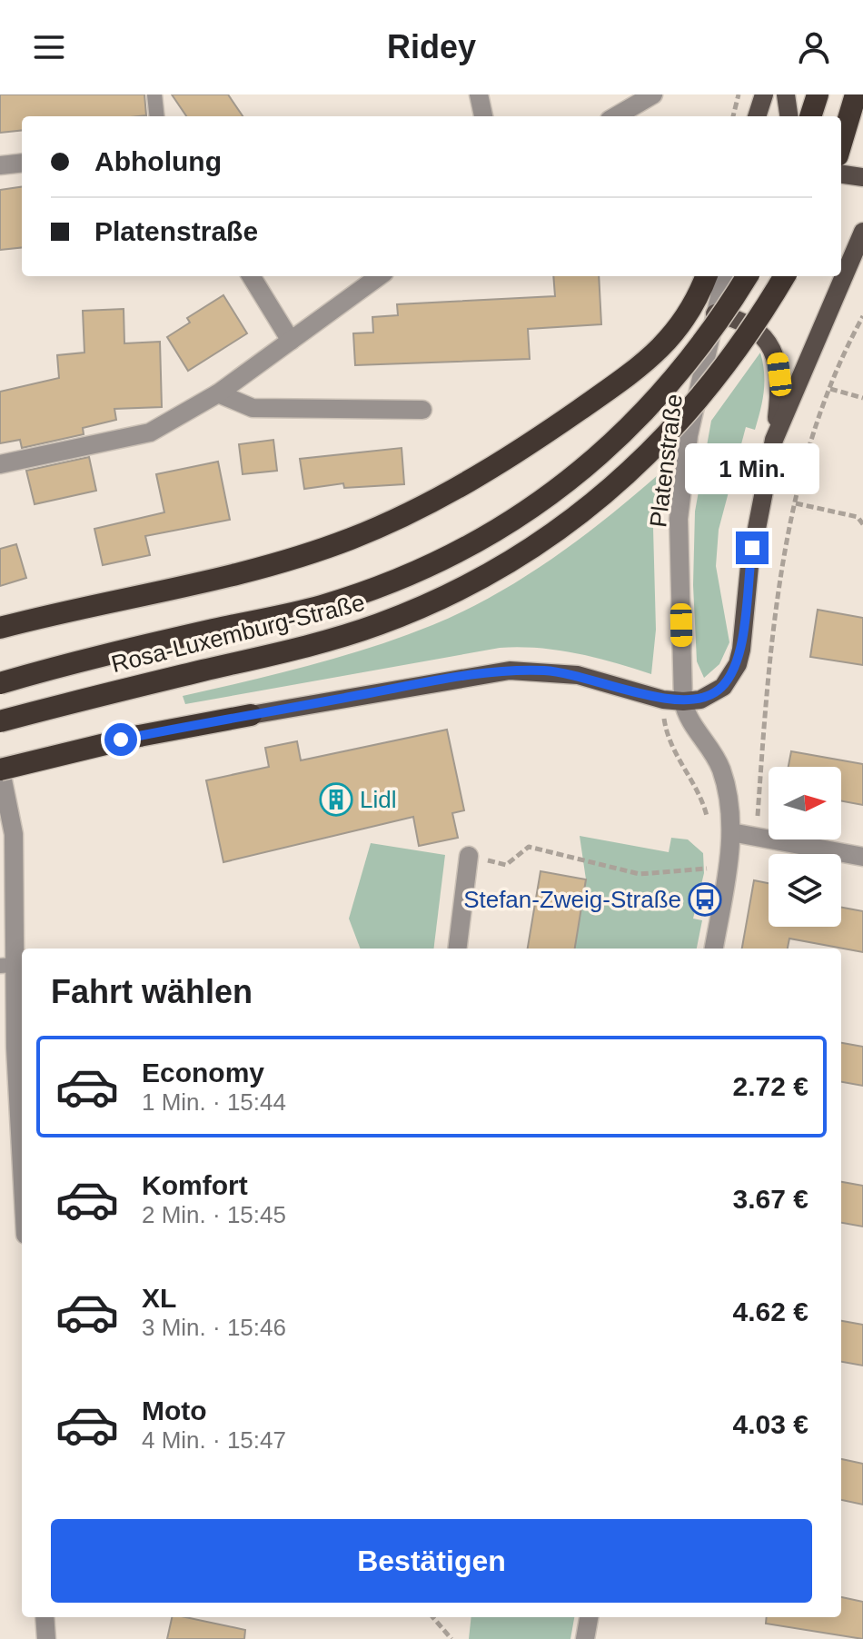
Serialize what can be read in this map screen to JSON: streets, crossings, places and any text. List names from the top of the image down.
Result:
{
  "streets": {
    "highway": ["Rosa-Luxemburg-Straße"],
    "street": ["Platenstraße"]
  },
  "places": {
    "building": ["Lidl"],
    "bus stop": ["Stefan-Zweig-Straße"]
  },
  "north": "right",
  "page": {
    "header": "Ridey",
    "banner": ["Abholung", "Platenstraße"],
    "bubble": "1 Min.",
    "heading": "Fahrt wählen",
    "list": [
      {
        "name": "Economy",
        "note": "1 Min. · 15:44",
        "value": "2.72 €"
      },
      {
        "name": "Komfort",
        "note": "2 Min. · 15:45",
        "value": "3.67 €"
      },
      {
        "name": "XL",
        "note": "3 Min. · 15:46",
        "value": "4.62 €"
      },
      {
        "name": "Moto",
        "note": "4 Min. · 15:47",
        "value": "4.03 €"
      }
    ],
    "buttons": "Bestätigen"
  }
}
